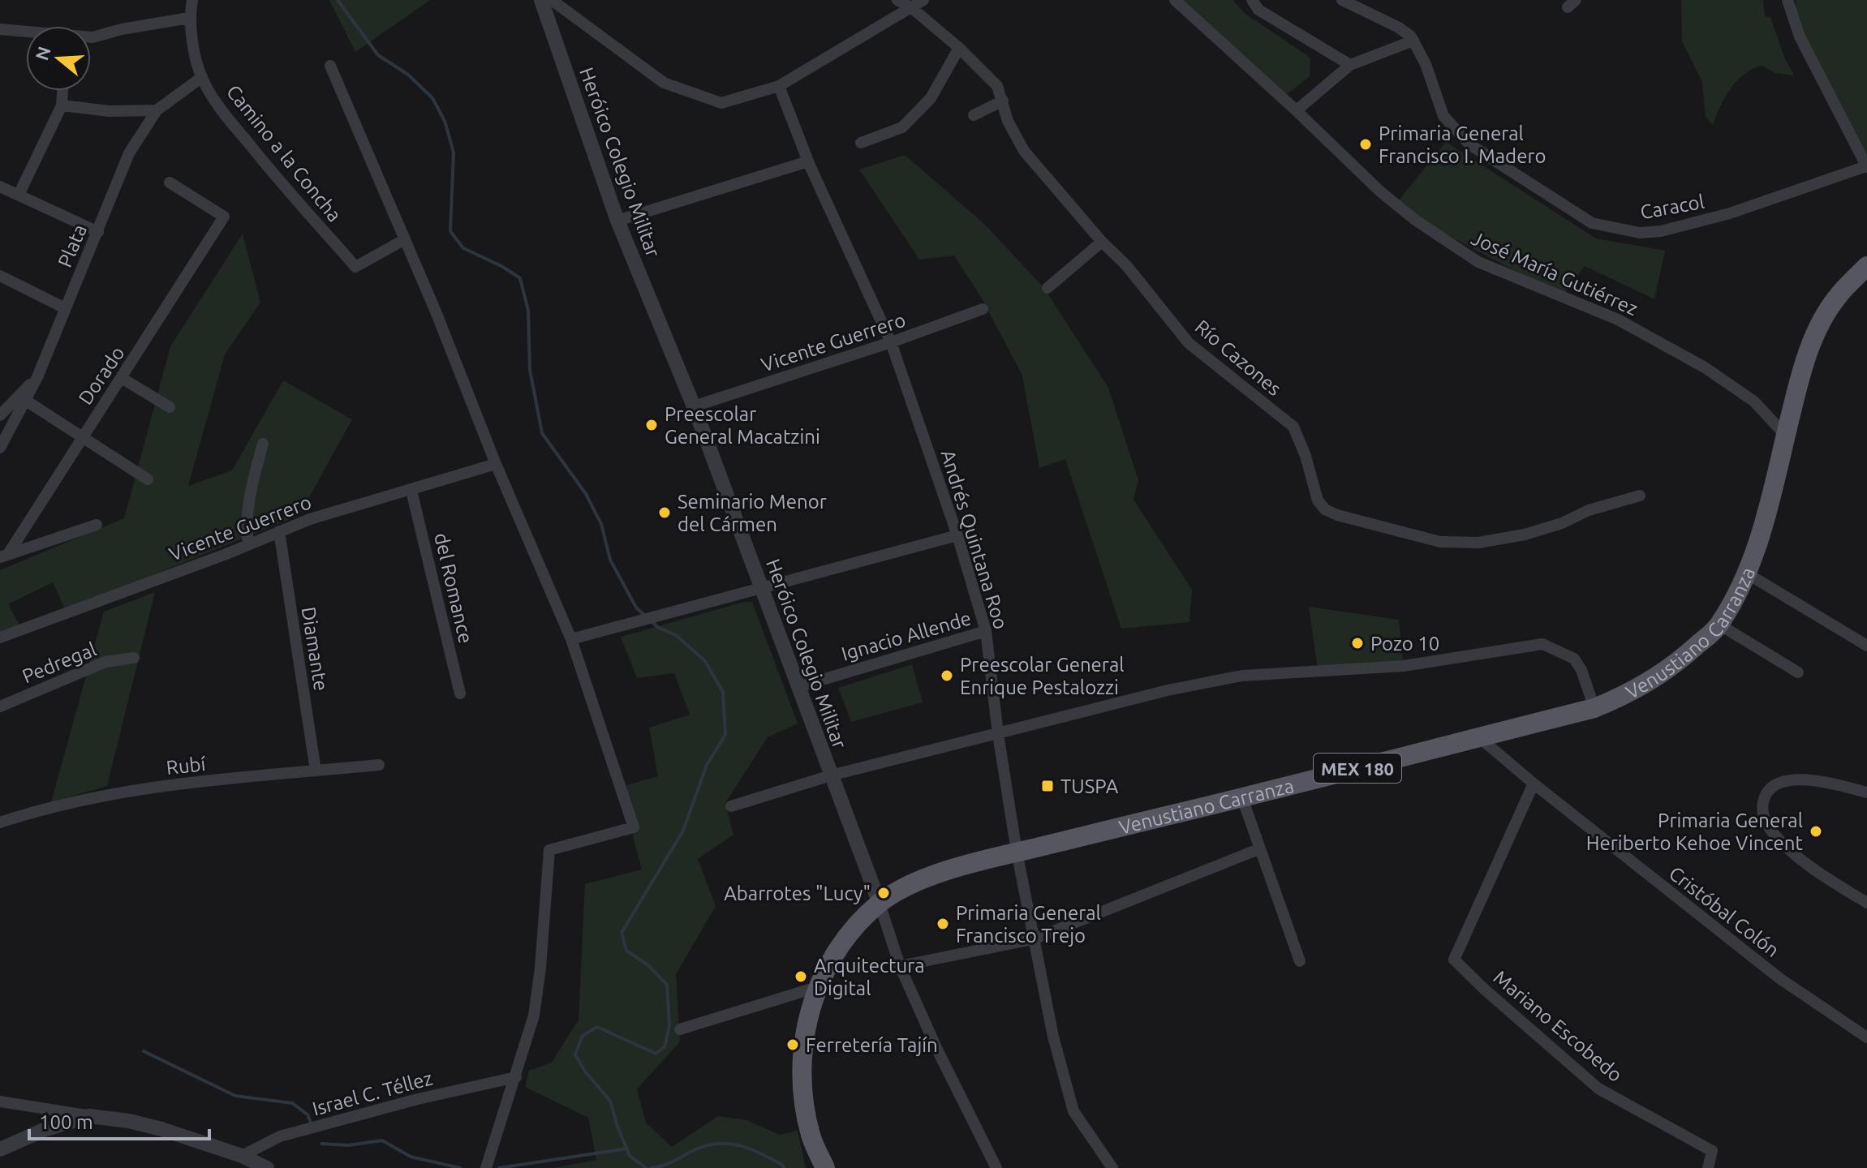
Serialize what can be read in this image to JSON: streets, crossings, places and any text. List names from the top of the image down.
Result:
{
  "streets": {
    "main road": ["Venustiano Carranza", "MEX 180"],
    "street": [
      "Camino a la Concha",
      "Heróico Colegio Militar",
      "Caracol",
      "Plata",
      "José María Gutiérrez",
      "Vicente Guerrero",
      "Río Cazones",
      "Dorado",
      "Andrés Quintana Roo",
      "del Romance",
      "Ignacio Allende",
      "Diamante",
      "Pedregal",
      "Rubí",
      "Cristóbal Colón",
      "Mariano Escobedo",
      "Israel C. Téllez"
    ]
  },
  "crossings": [
    ["Camino a la Concha", "Plata"],
    ["Heróico Colegio Militar", "Vicente Guerrero"],
    ["Heróico Colegio Militar", "Venustiano Carranza"],
    ["Heróico Colegio Militar", "Ignacio Allende"],
    ["José María Gutiérrez", "Venustiano Carranza"],
    ["Vicente Guerrero", "Andrés Quintana Roo"],
    ["Vicente Guerrero", "del Romance"],
    ["Vicente Guerrero", "Diamante"],
    ["Andrés Quintana Roo", "Venustiano Carranza"],
    ["Andrés Quintana Roo", "Ignacio Allende"],
    ["Venustiano Carranza", "Cristóbal Colón"],
    ["Diamante", "Rubí"],
    ["Cristóbal Colón", "Mariano Escobedo"]
  ],
  "places": {
    "other": [
      "Primaria General Francisco I. Madero",
      "Preescolar General Macatzini",
      "Seminario Menor del Cármen",
      "Pozo 10",
      "Preescolar General Enrique Pestalozzi",
      "Primaria General Heriberto Kehoe Vincent",
      "Abarrotes \"Lucy\"",
      "Primaria General Francisco Trejo",
      "Arquitectura Digital",
      "Ferretería Tajín"
    ],
    "transit": ["TUSPA"]
  },
  "scale_bar": "100 m",
  "north": "left"
}
